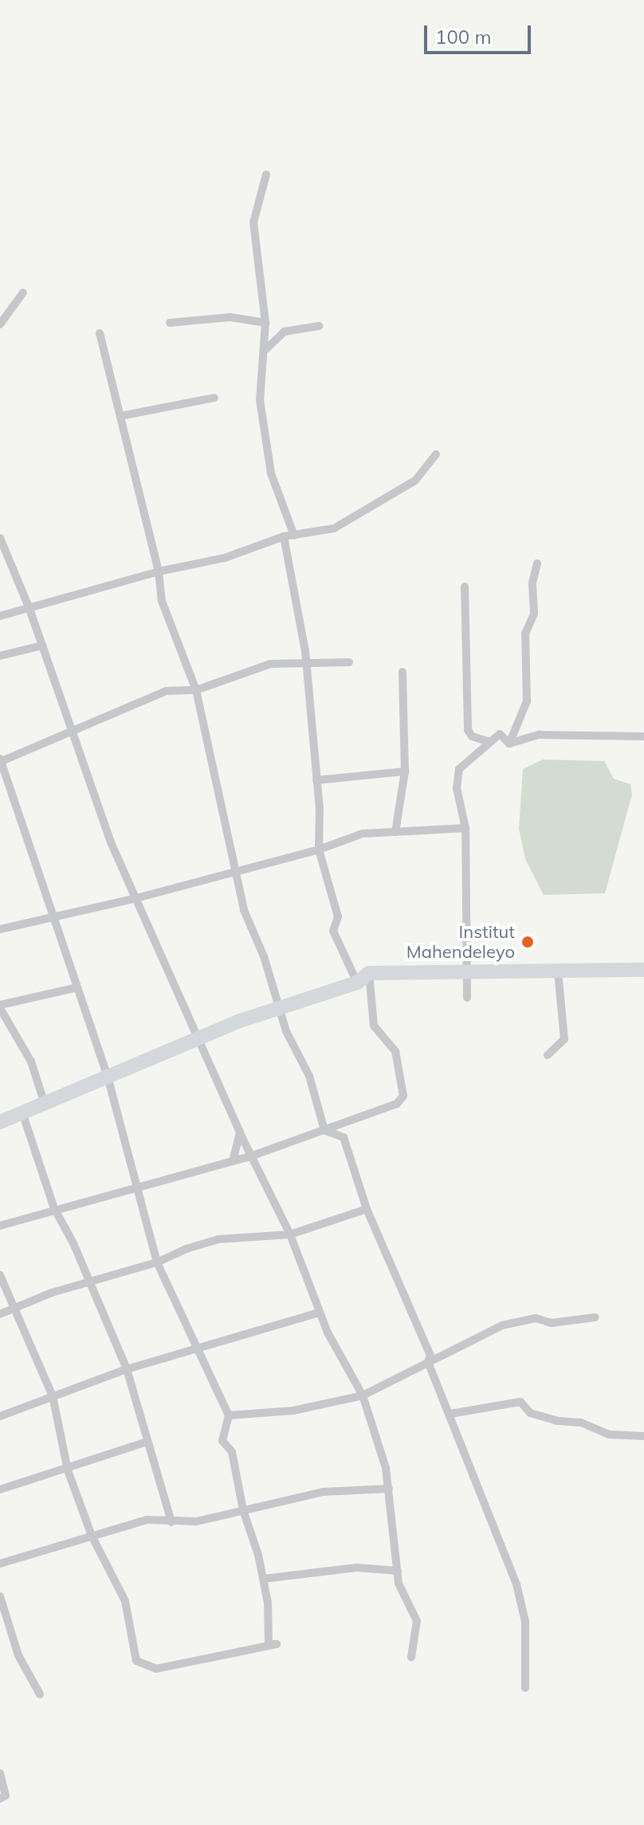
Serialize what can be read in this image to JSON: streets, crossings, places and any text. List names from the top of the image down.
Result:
{
  "places": ["Institut Mahendeleyo"],
  "scale_bar": "100 m"
}
